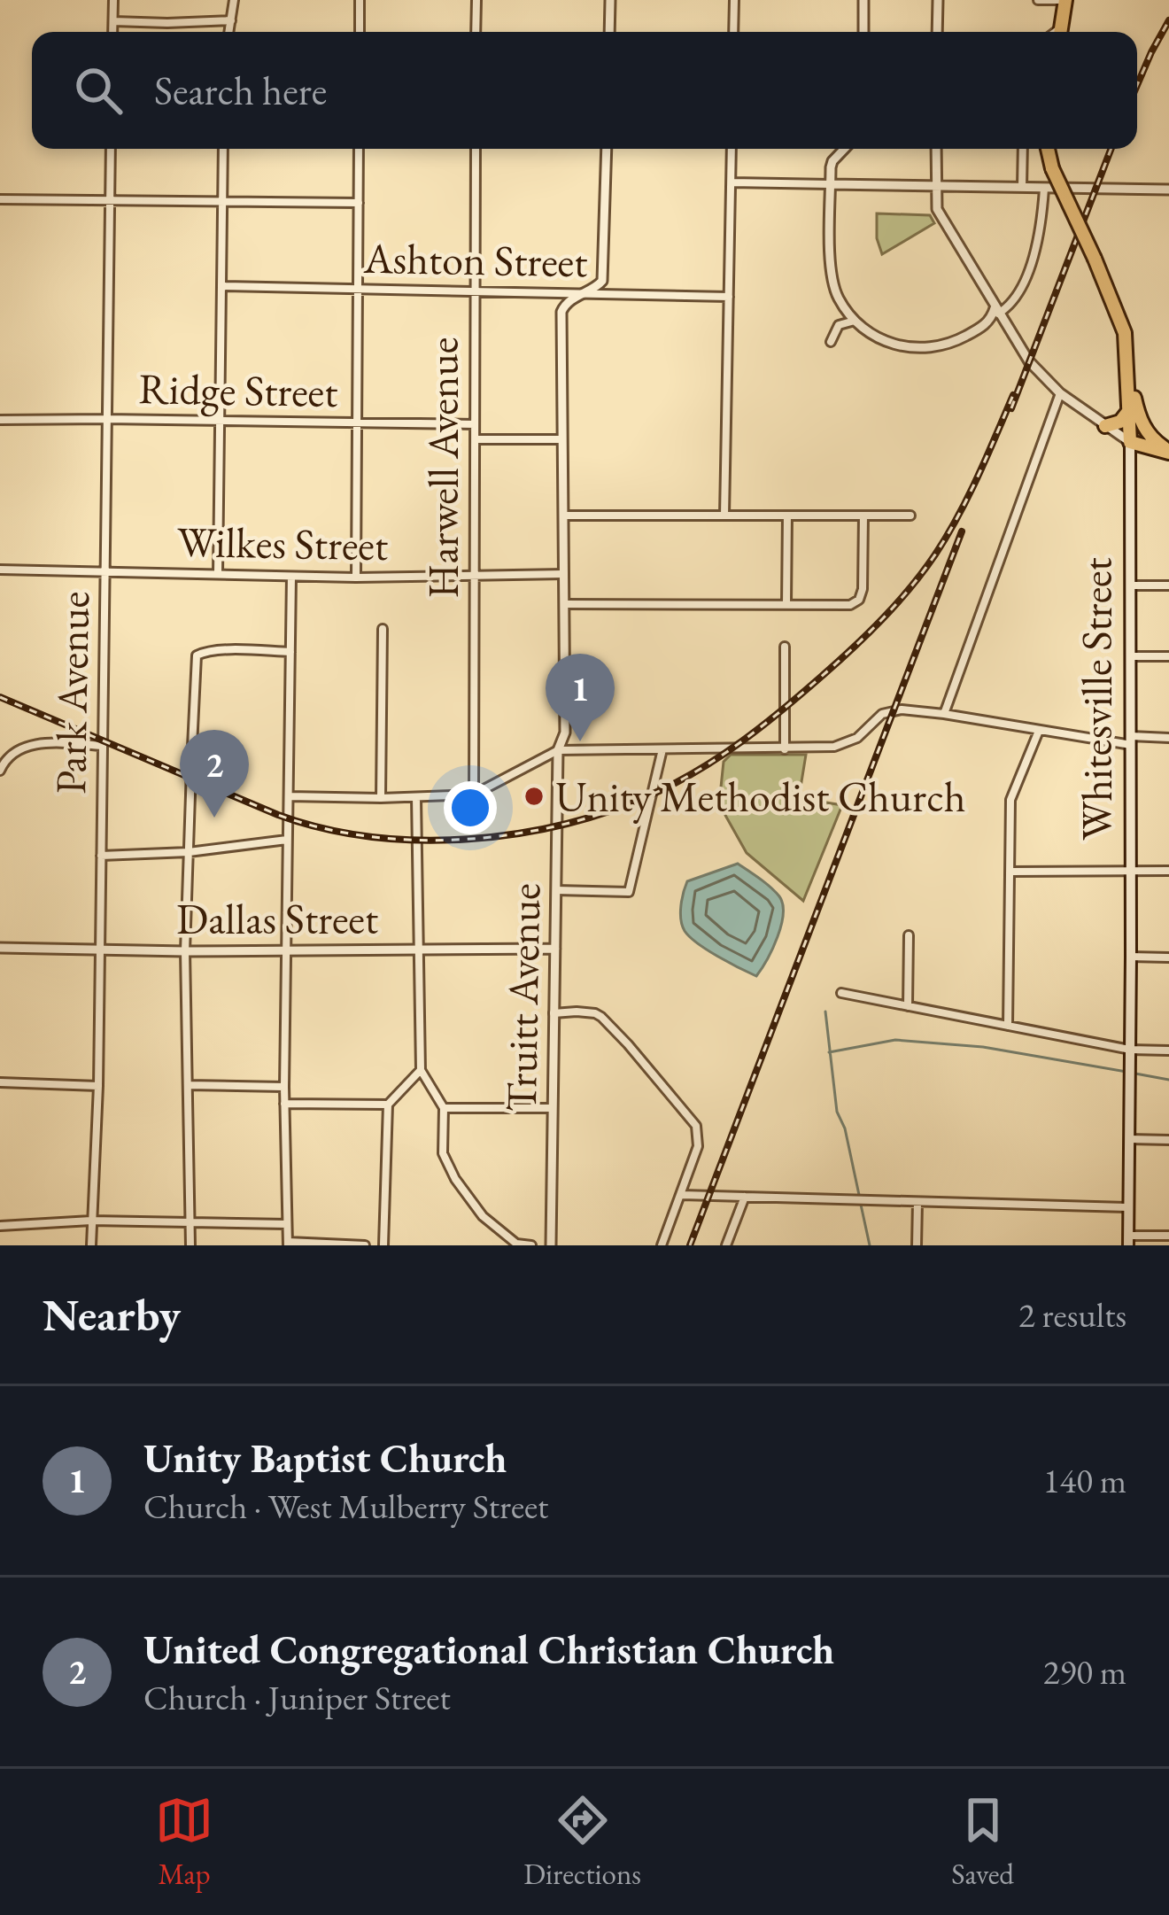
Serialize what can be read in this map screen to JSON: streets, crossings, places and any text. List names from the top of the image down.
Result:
{
  "streets": {
    "highway": ["Whitesville Street"],
    "street": [
      "Ashton Street",
      "Ridge Street",
      "Harwell Avenue",
      "Wilkes Street",
      "Park Avenue",
      "Dallas Street",
      "Truitt Avenue"
    ]
  },
  "crossings": [
    ["Ashton Street", "Harwell Avenue"],
    ["Ashton Street", "Truitt Avenue"],
    ["Ridge Street", "Harwell Avenue"],
    ["Ridge Street", "Park Avenue"],
    ["Harwell Avenue", "Wilkes Street"],
    ["Wilkes Street", "Park Avenue"],
    ["Wilkes Street", "Truitt Avenue"],
    ["Park Avenue", "Dallas Street"],
    ["Dallas Street", "Truitt Avenue"]
  ],
  "places": ["Unity Methodist Church"],
  "page": {
    "search": "Search here",
    "pins": ["1", "2"],
    "heading": ["Nearby", "2 results"],
    "list": [
      {
        "mark": "1",
        "name": "Unity Baptist Church",
        "note": "Church · West Mulberry Street",
        "value": "140 m"
      },
      {
        "mark": "2",
        "name": "United Congregational Christian Church",
        "note": "Church · Juniper Street",
        "value": "290 m"
      }
    ],
    "nav": ["Map", "Directions", "Saved"]
  }
}
